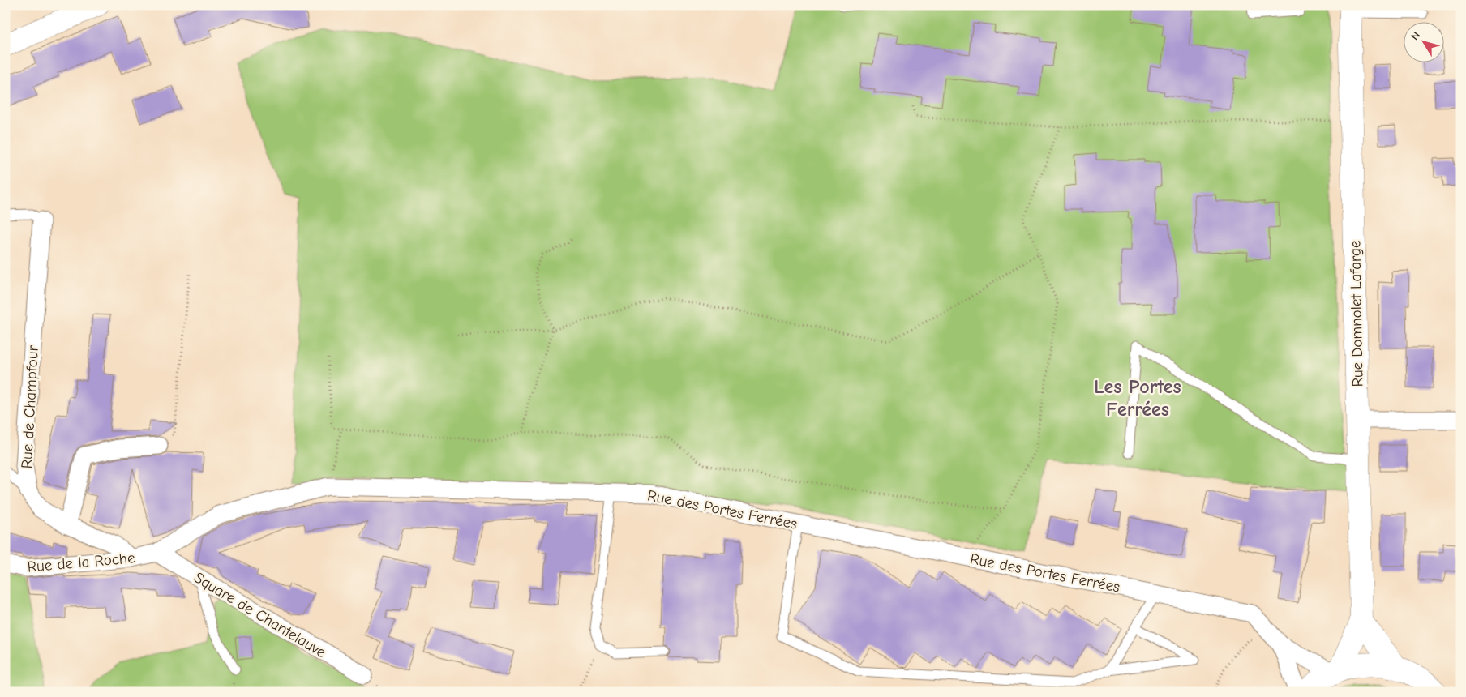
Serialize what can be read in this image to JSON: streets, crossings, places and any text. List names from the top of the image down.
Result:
{
  "streets": {
    "street": [
      "Rue Domnolet Lafarge",
      "Rue de Champfour",
      "Rue des Portes Ferrées",
      "Rue de la Roche",
      "Square de Chantelauve"
    ]
  },
  "crossings": [
    ["Rue Domnolet Lafarge", "Rue des Portes Ferrées"],
    ["Rue de Champfour", "Rue de la Roche"],
    ["Rue des Portes Ferrées", "Rue de la Roche"],
    ["Rue des Portes Ferrées", "Square de Chantelauve"],
    ["Rue de la Roche", "Square de Chantelauve"]
  ],
  "districts": ["Les Portes Ferrées"],
  "north": "top left"
}
